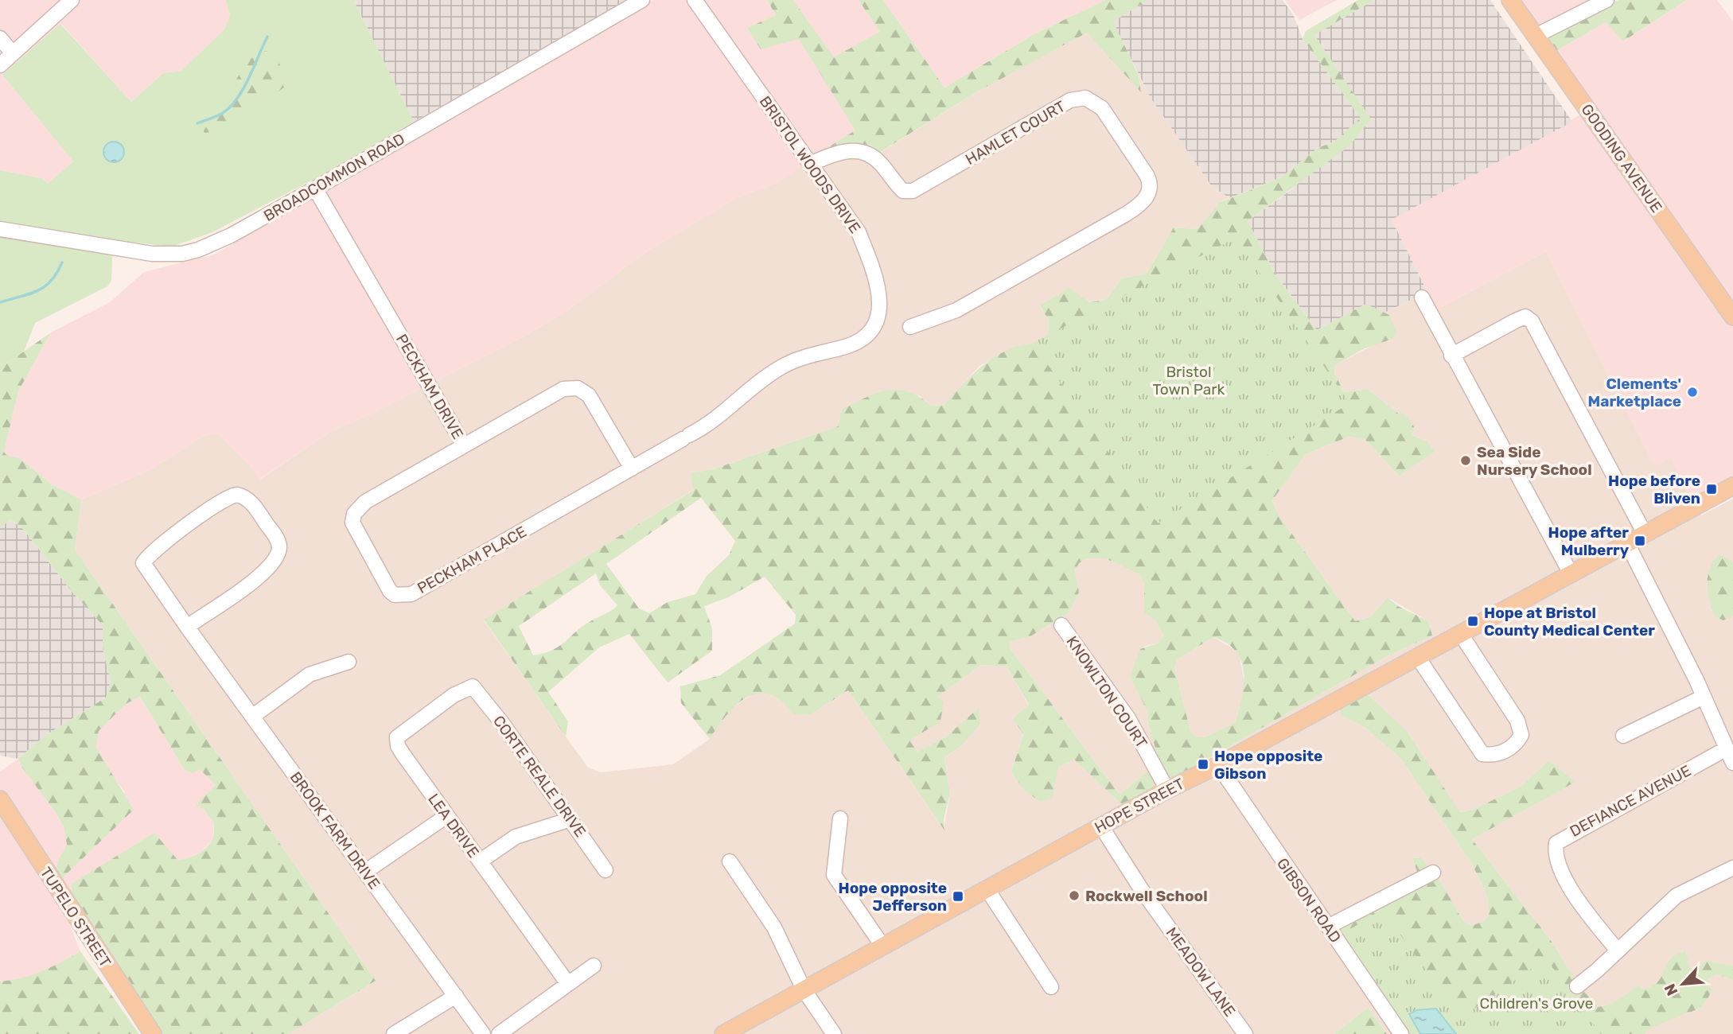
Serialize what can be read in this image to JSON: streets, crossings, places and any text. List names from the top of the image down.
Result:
{
  "streets": {
    "main road": ["GOODING AVENUE", "HOPE STREET", "TUPELO STREET"],
    "street": [
      "HAMLET COURT",
      "BRISTOL WOODS DRIVE",
      "BROADCOMMON ROAD",
      "PECKHAM DRIVE",
      "PECKHAM PLACE",
      "KNOWLTON COURT",
      "CORTE REALE DRIVE",
      "DEFIANCE AVENUE",
      "LEA DRIVE",
      "BROOK FARM DRIVE",
      "GIBSON ROAD",
      "MEADOW LANE"
    ]
  },
  "crossings": [
    ["HAMLET COURT", "BRISTOL WOODS DRIVE"],
    ["BRISTOL WOODS DRIVE", "PECKHAM PLACE"],
    ["BROADCOMMON ROAD", "PECKHAM DRIVE"],
    ["PECKHAM DRIVE", "PECKHAM PLACE"],
    ["KNOWLTON COURT", "HOPE STREET"],
    ["CORTE REALE DRIVE", "LEA DRIVE"],
    ["HOPE STREET", "GIBSON ROAD"],
    ["HOPE STREET", "MEADOW LANE"]
  ],
  "parks": ["Bristol Town Park", "Children's Grove"],
  "places": {
    "other": ["Clements' Marketplace", "Sea Side Nursery School", "Rockwell School"],
    "transit": [
      "Hope before Bliven",
      "Hope after Mulberry",
      "Hope at Bristol County Medical Center",
      "Hope opposite Gibson",
      "Hope opposite Jefferson"
    ]
  },
  "north": "bottom left"
}
